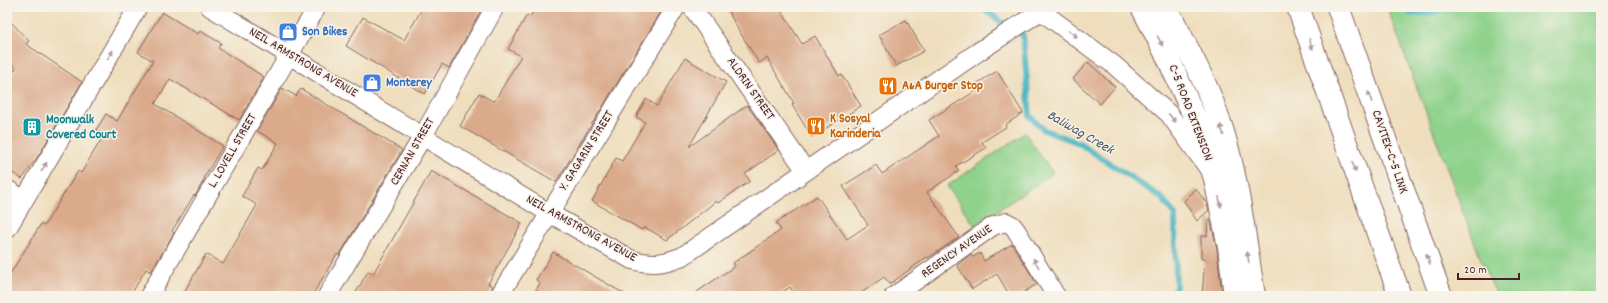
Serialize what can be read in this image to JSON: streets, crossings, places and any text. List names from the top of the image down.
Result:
{
  "streets": {
    "main road": ["C-5 ROAD EXTENSION", "CAVITEX–C-5 LINK"],
    "street": [
      "NEIL ARMSTRONG AVENUE",
      "ALDRIN STREET",
      "L. LOVELL STREET",
      "Y. GAGARIN STREET",
      "CERNAN STREET",
      "REGENCY AVENUE"
    ]
  },
  "crossings": [
    ["NEIL ARMSTRONG AVENUE", "ALDRIN STREET"],
    ["NEIL ARMSTRONG AVENUE", "L. LOVELL STREET"],
    ["NEIL ARMSTRONG AVENUE", "Y. GAGARIN STREET"],
    ["NEIL ARMSTRONG AVENUE", "CERNAN STREET"]
  ],
  "water": ["Baliwag Creek"],
  "places": {
    "shop": ["Son Bikes", "Monterey"],
    "restaurant": ["A&A Burger Stop", "K Sosyal Karinderia"],
    "building": ["Moonwalk Covered Court"]
  },
  "scale_bar": "20 m"
}
